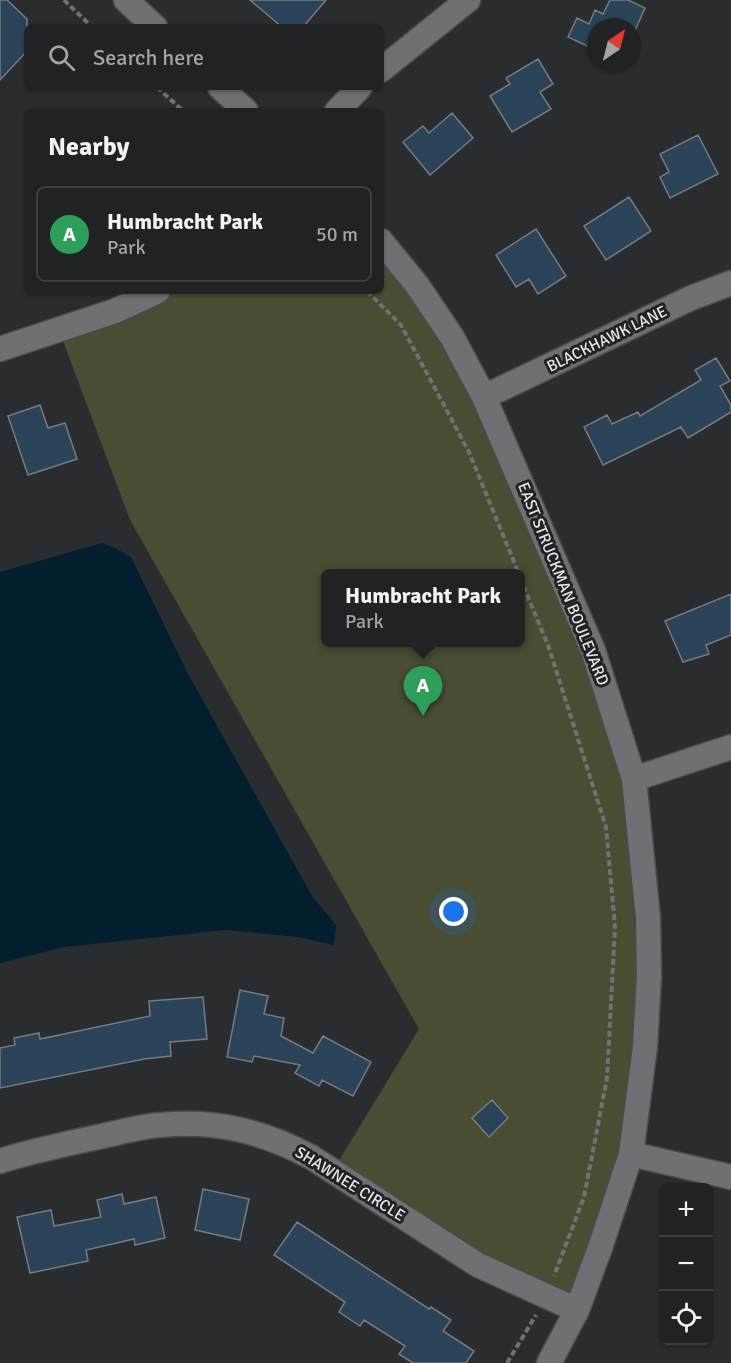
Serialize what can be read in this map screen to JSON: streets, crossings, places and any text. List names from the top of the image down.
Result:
{
  "streets": {
    "street": ["BLACKHAWK LANE", "EAST STRUCKMAN BOULEVARD", "SHAWNEE CIRCLE"]
  },
  "crossings": [
    ["BLACKHAWK LANE", "EAST STRUCKMAN BOULEVARD"],
    ["EAST STRUCKMAN BOULEVARD", "SHAWNEE CIRCLE"]
  ],
  "north": "top right",
  "page": {
    "search": "Search here",
    "heading": "Nearby",
    "list": [
      {
        "mark": "A",
        "name": "Humbracht Park",
        "note": "Park",
        "value": "50 m"
      }
    ],
    "popup": ["Humbracht Park", "Park"],
    "pins": "A",
    "map_buttons": ["+", "−"]
  }
}
